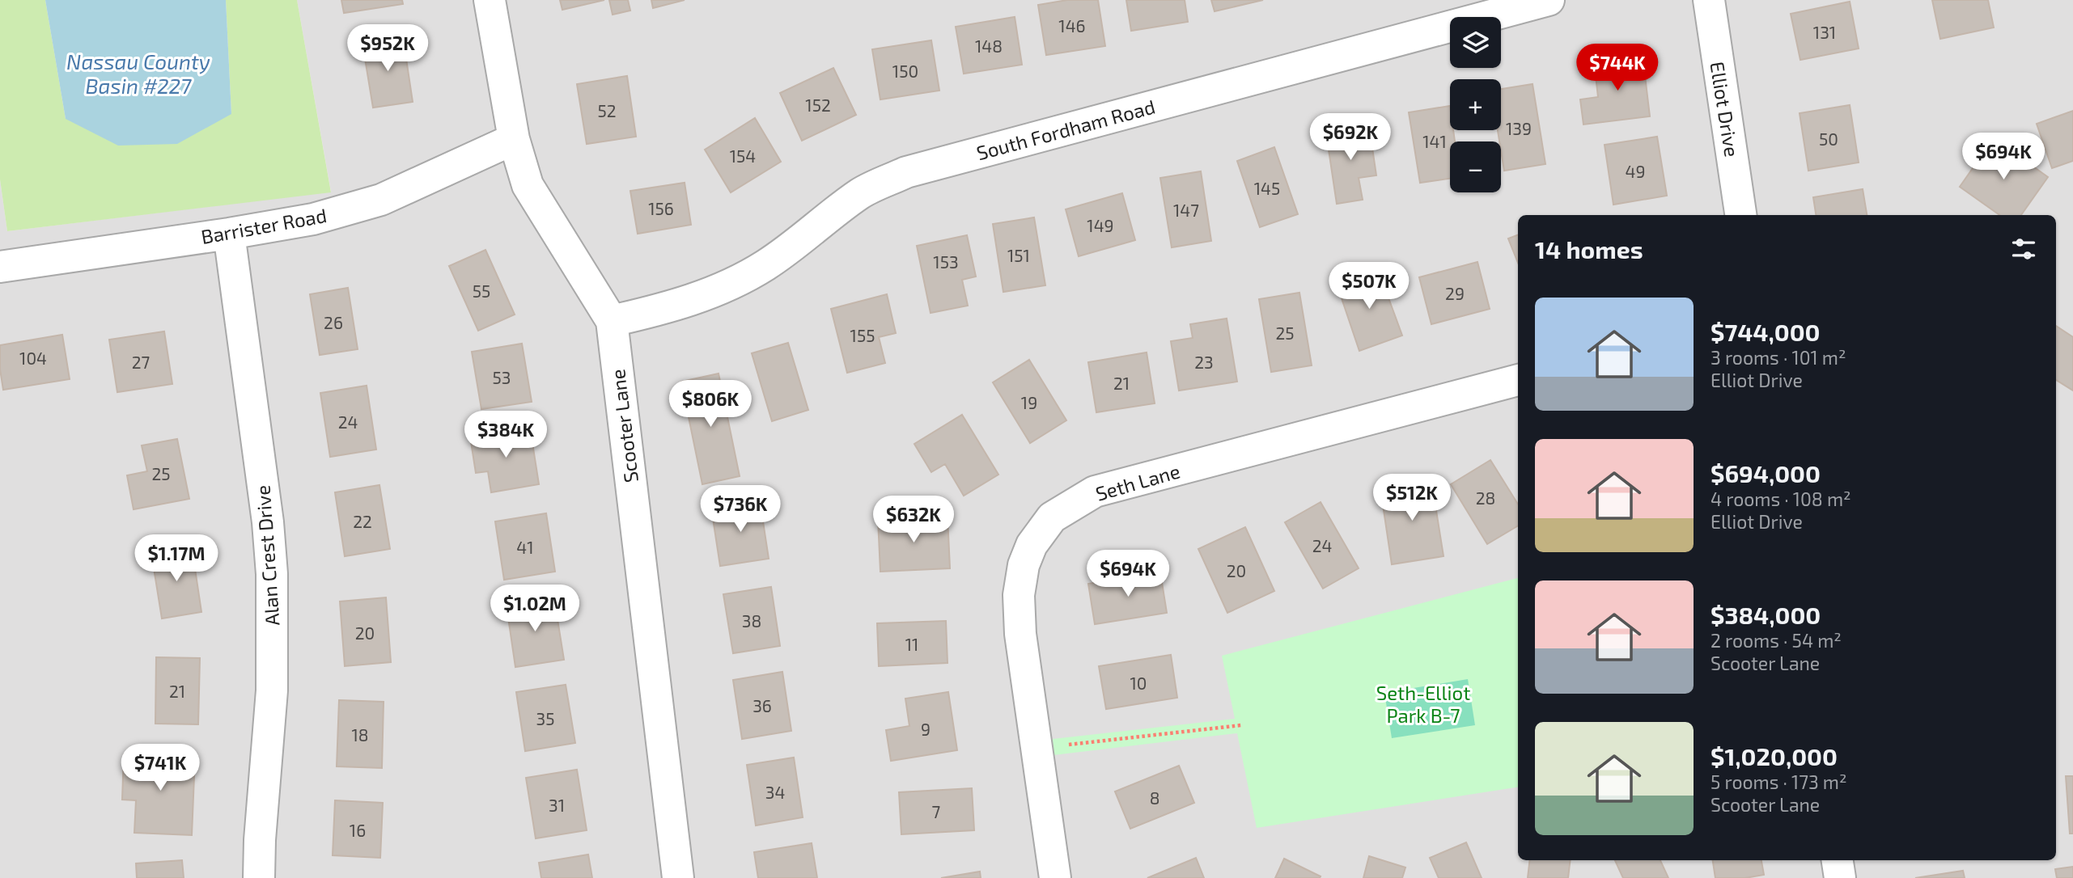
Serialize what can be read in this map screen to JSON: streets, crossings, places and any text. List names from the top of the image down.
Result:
{
  "streets": {
    "street": [
      "Elliot Drive",
      "South Fordham Road",
      "Barrister Road",
      "Scooter Lane",
      "Seth Lane",
      "Alan Crest Drive"
    ]
  },
  "crossings": [
    ["South Fordham Road", "Scooter Lane"],
    ["Barrister Road", "Scooter Lane"],
    ["Barrister Road", "Alan Crest Drive"]
  ],
  "water": ["Nassau County Basin #227"],
  "parks": ["Seth-Elliot Park B-7"],
  "house_numbers": [
    "146",
    "131",
    "148",
    "150",
    "152",
    "52",
    "139",
    "50",
    "141",
    "154",
    "49",
    "145",
    "156",
    "147",
    "149",
    "151",
    "153",
    "55",
    "29",
    "26",
    "25",
    "155",
    "104",
    "27",
    "23",
    "53",
    "21",
    "19",
    "24",
    "25",
    "28",
    "22",
    "24",
    "41",
    "20",
    "38",
    "20",
    "11",
    "10",
    "21",
    "36",
    "35",
    "9",
    "18",
    "34",
    "8",
    "31",
    "7",
    "16"
  ],
  "page": {
    "map_buttons": ["+", "−"],
    "price": [
      "$952K",
      "$744K",
      "$692K",
      "$694K",
      "$507K",
      "$806K",
      "$384K",
      "$512K",
      "$736K",
      "$632K",
      "$1.17M",
      "$694K",
      "$1.02M",
      "$741K"
    ],
    "heading": "14 homes",
    "list": [
      {
        "name": "$744,000",
        "note": "3 rooms · 101 m² · Elliot Drive"
      },
      {
        "name": "$694,000",
        "note": "4 rooms · 108 m² · Elliot Drive"
      },
      {
        "name": "$384,000",
        "note": "2 rooms · 54 m² · Scooter Lane"
      },
      {
        "name": "$1,020,000",
        "note": "5 rooms · 173 m² · Scooter Lane"
      }
    ]
  }
}
